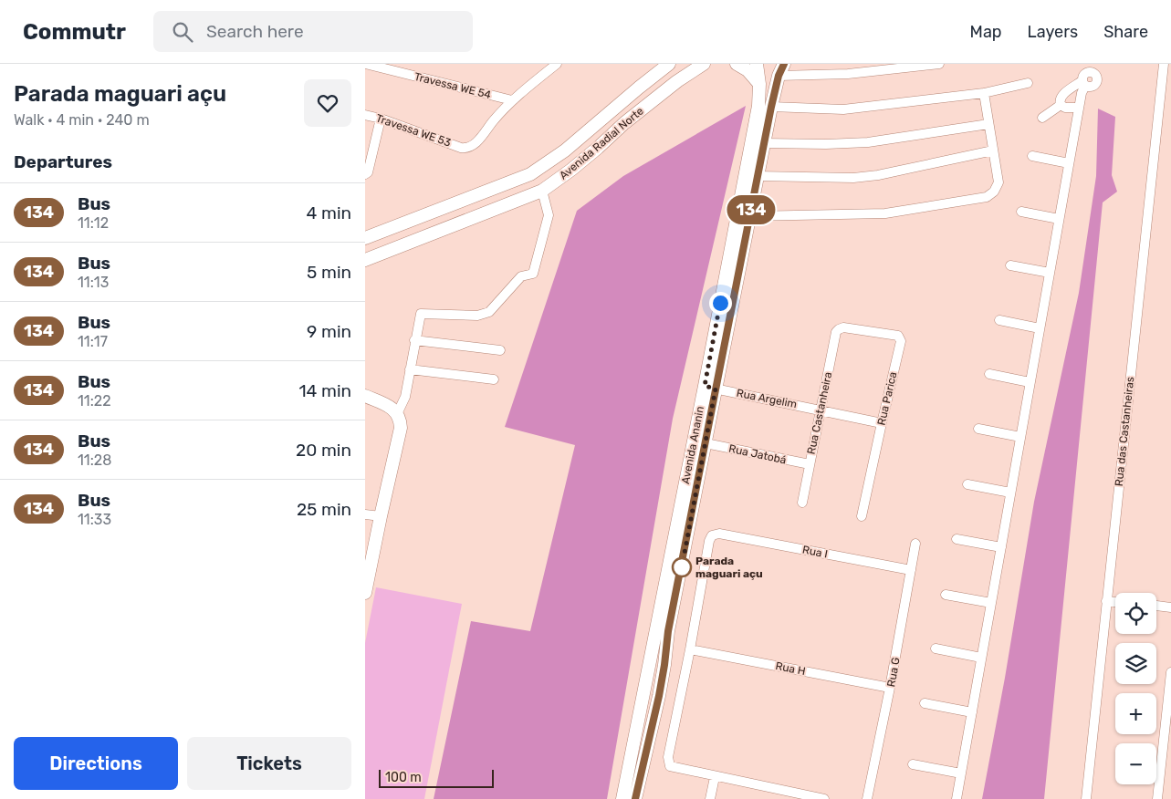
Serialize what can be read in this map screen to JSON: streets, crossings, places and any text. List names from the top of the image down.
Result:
{
  "streets": {
    "main road": ["Avenida Radial Norte", "Avenida Ananin"],
    "street": [
      "Travessa WE 54",
      "Travessa WE 53",
      "Rua Argelim",
      "Rua Parica",
      "Rua Castanheira",
      "Rua das Castanheiras",
      "Rua Jatobá",
      "Rua I",
      "Rua H",
      "Rua G"
    ]
  },
  "crossings": [
    ["Travessa WE 54", "Travessa WE 53"],
    ["Rua Argelim", "Rua Parica"],
    ["Rua Argelim", "Rua Castanheira"],
    ["Rua Argelim", "Avenida Ananin"],
    ["Rua Parica", "Rua Castanheira"],
    ["Rua Castanheira", "Rua Jatobá"],
    ["Avenida Ananin", "Rua Jatobá"],
    ["Rua I", "Rua H"],
    ["Rua I", "Rua G"],
    ["Rua H", "Rua G"]
  ],
  "places": ["Parada maguari açu"],
  "lines": ["bus line 134"],
  "scale_bar": "100 m",
  "page": {
    "header": "Commutr",
    "search": "Search here",
    "nav": ["Map", "Layers", "Share"],
    "heading": [
      ["Parada maguari açu", "Walk · 4 min · 240 m"],
      "Departures"
    ],
    "on_map": "134",
    "list": [
      {
        "mark": "134",
        "name": "Bus",
        "note": "11:12",
        "value": "4 min"
      },
      {
        "mark": "134",
        "name": "Bus",
        "note": "11:13",
        "value": "5 min"
      },
      {
        "mark": "134",
        "name": "Bus",
        "note": "11:17",
        "value": "9 min"
      },
      {
        "mark": "134",
        "name": "Bus",
        "note": "11:22",
        "value": "14 min"
      },
      {
        "mark": "134",
        "name": "Bus",
        "note": "11:28",
        "value": "20 min"
      },
      {
        "mark": "134",
        "name": "Bus",
        "note": "11:33",
        "value": "25 min"
      }
    ],
    "map_buttons": ["+", "−"],
    "buttons": ["Directions", "Tickets"],
    "scale": "100 m"
  }
}
